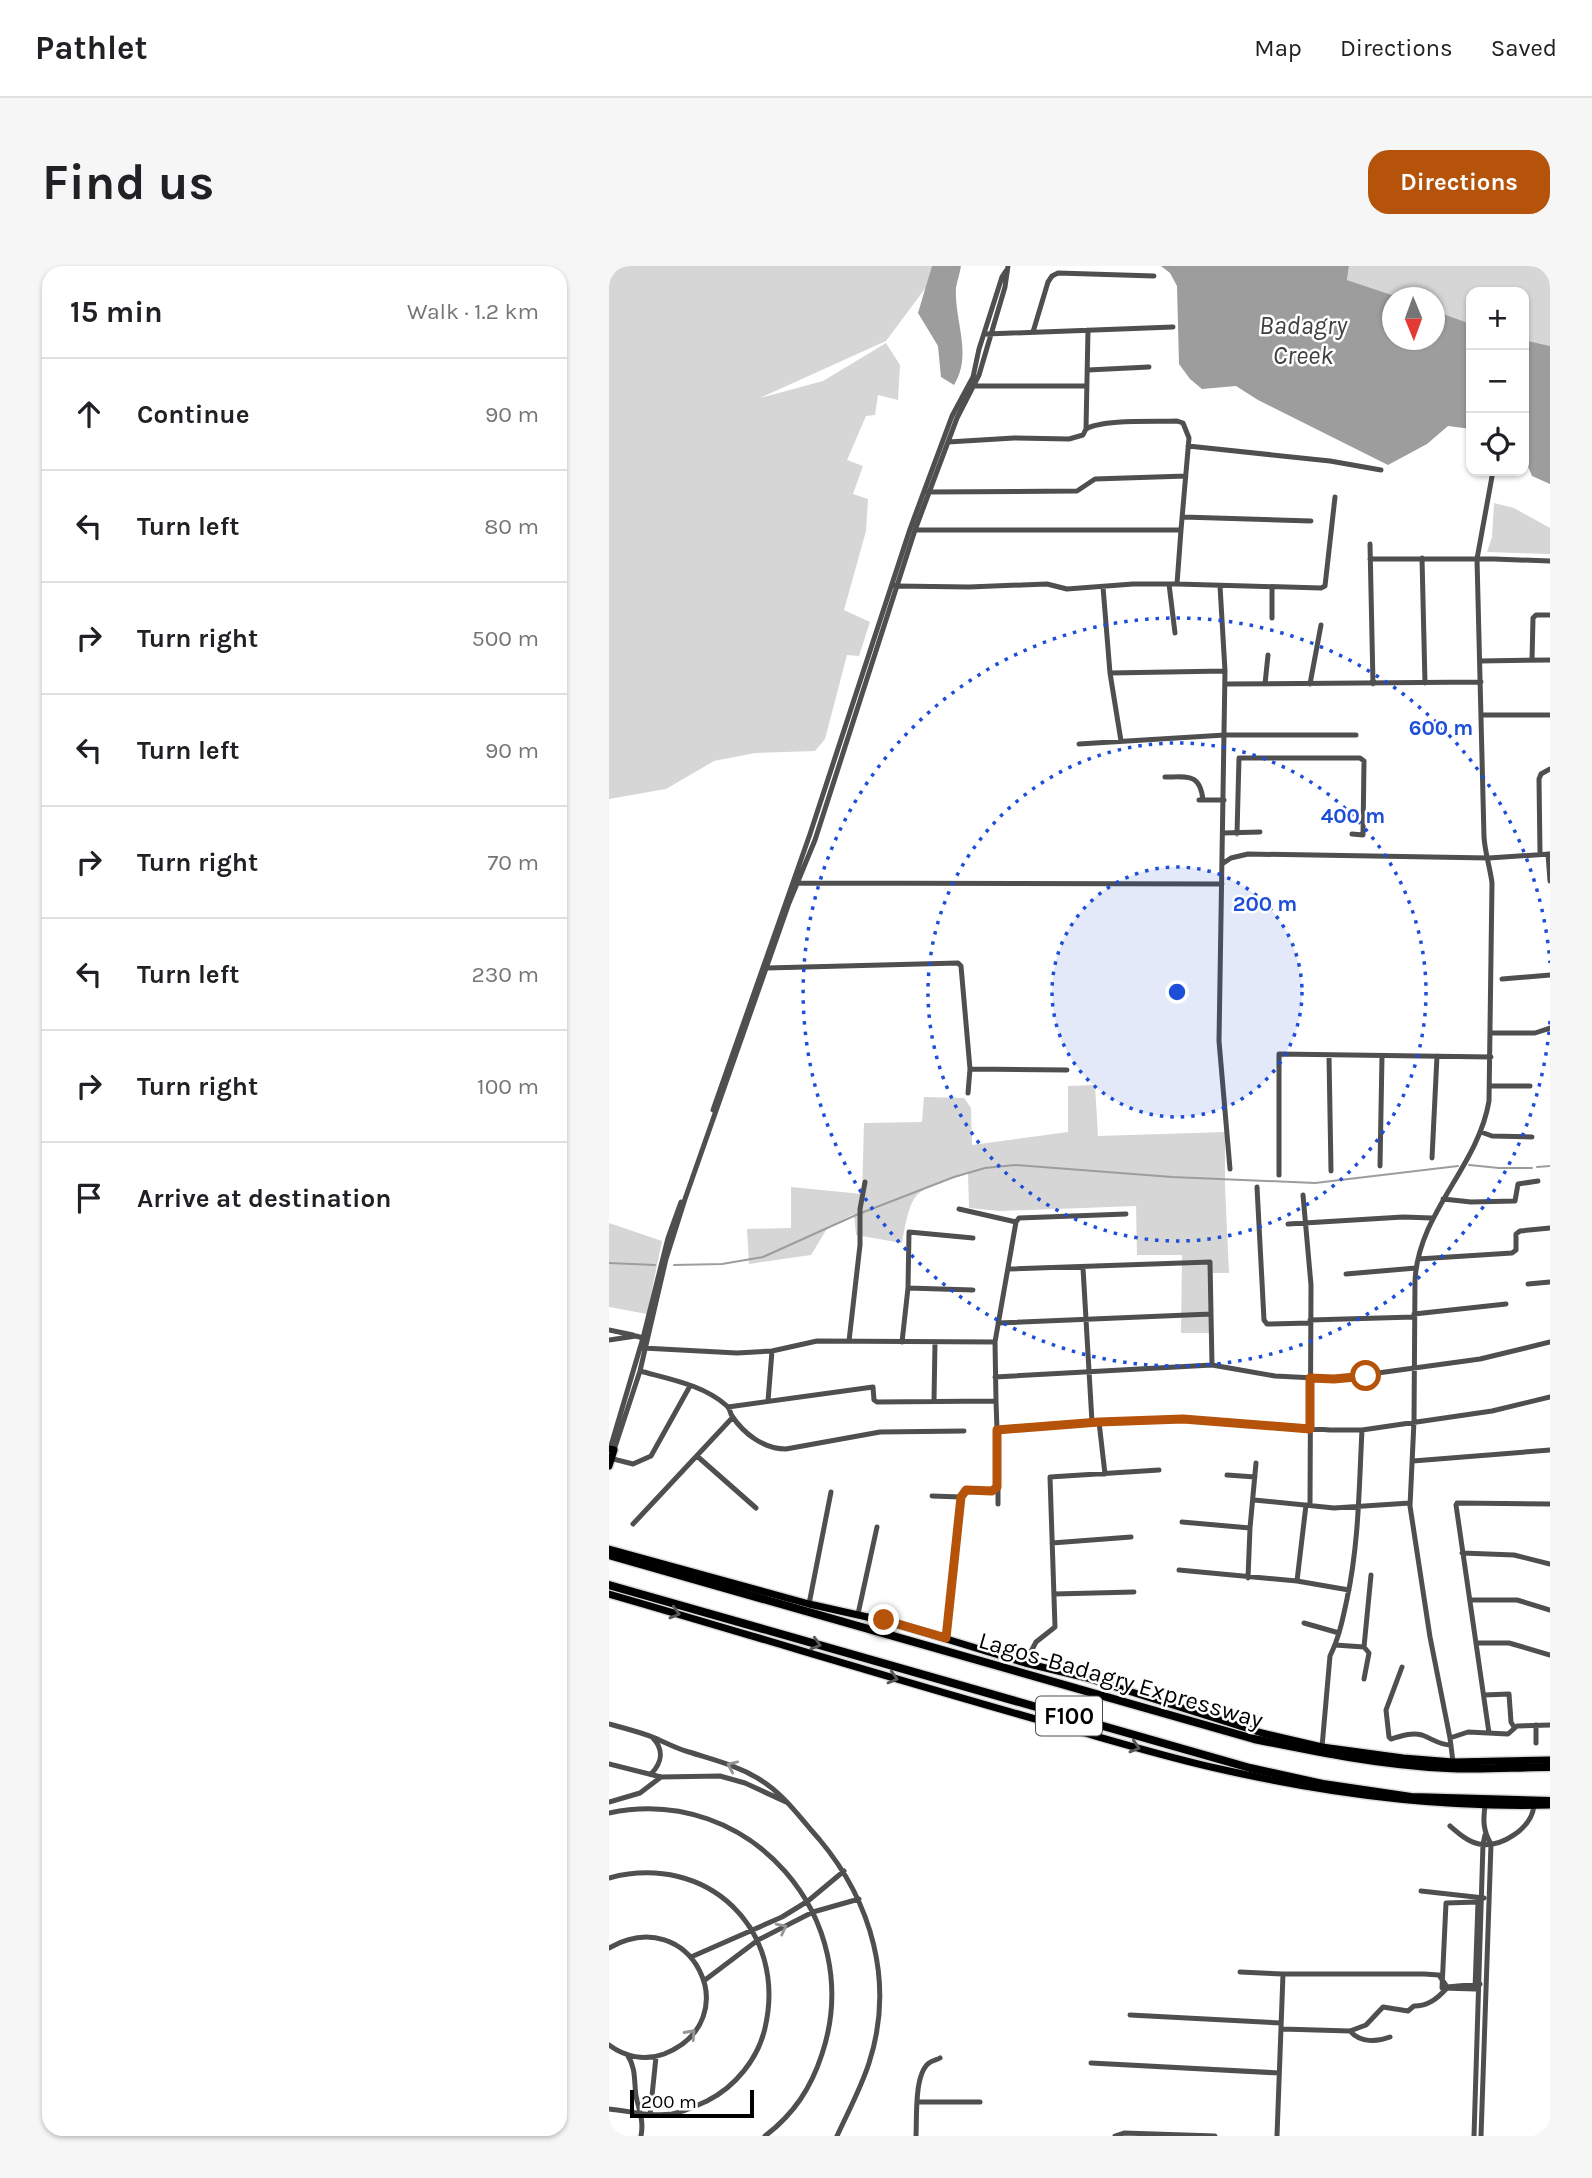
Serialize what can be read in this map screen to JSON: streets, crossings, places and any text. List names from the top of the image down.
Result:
{
  "streets": {
    "highway": ["Lagos-Badagry Expressway", "F100"]
  },
  "water": ["Badagry Creek"],
  "scale_bar": "200 m",
  "north": "bottom",
  "page": {
    "header": "Pathlet",
    "nav": ["Map", "Directions", "Saved"],
    "buttons": "Directions",
    "title": "Find us",
    "heading": ["15 min", "Walk · 1.2 km"],
    "map_buttons": ["+", "−"],
    "list": [
      ["Continue", "90 m"],
      ["Turn left", "80 m"],
      ["Turn right", "500 m"],
      ["Turn left", "90 m"],
      ["Turn right", "70 m"],
      ["Turn left", "230 m"],
      ["Turn right", "100 m"],
      "Arrive at destination"
    ],
    "scale": "200 m"
  },
  "rings": ["600 m", "400 m", "200 m"]
}
